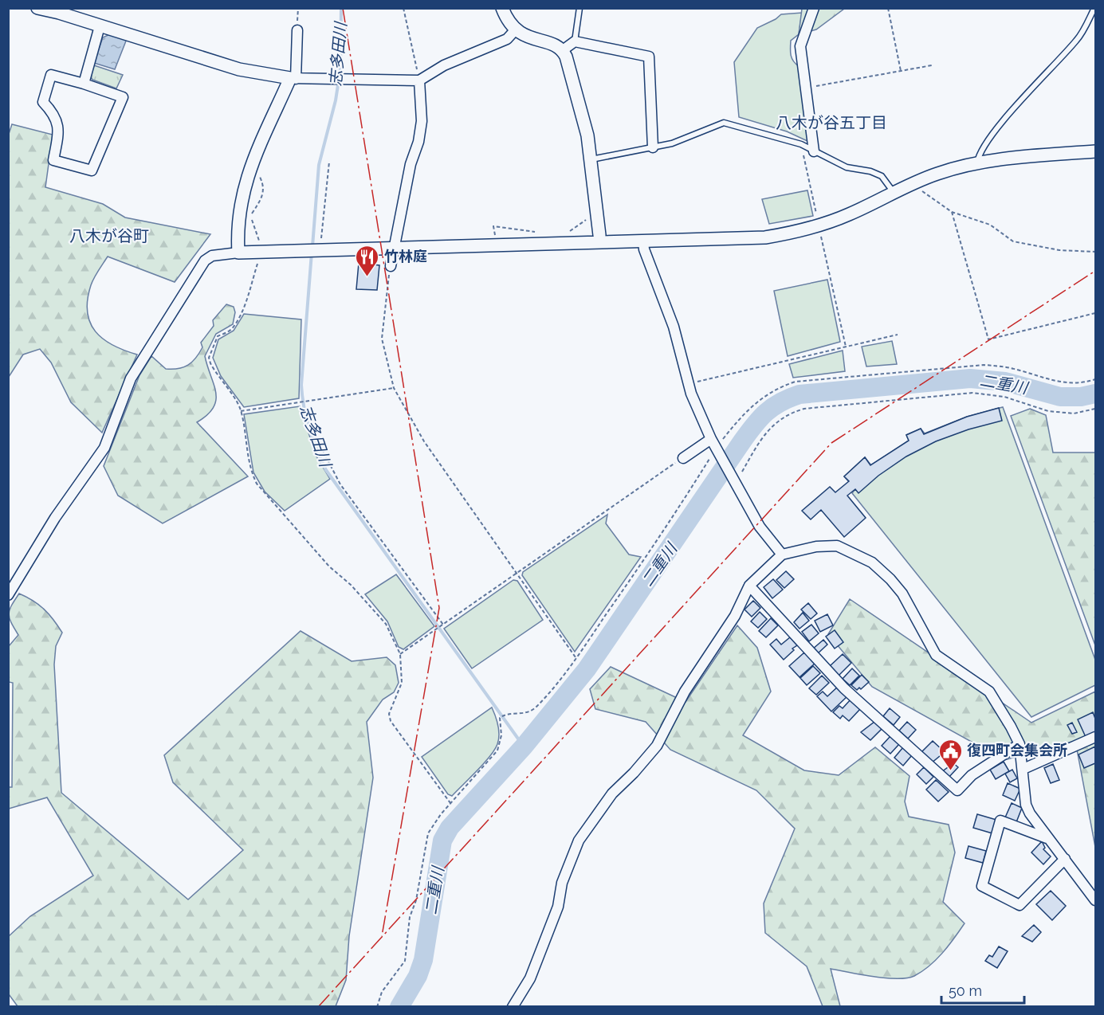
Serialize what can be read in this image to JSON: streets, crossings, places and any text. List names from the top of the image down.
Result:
{
  "districts": ["八木が谷五丁目", "八木が谷町"],
  "water": ["志多田川", "二重川"],
  "places": {
    "restaurant": ["竹林庭"],
    "public building": ["復四町会集会所"]
  },
  "scale_bar": "50 m"
}
